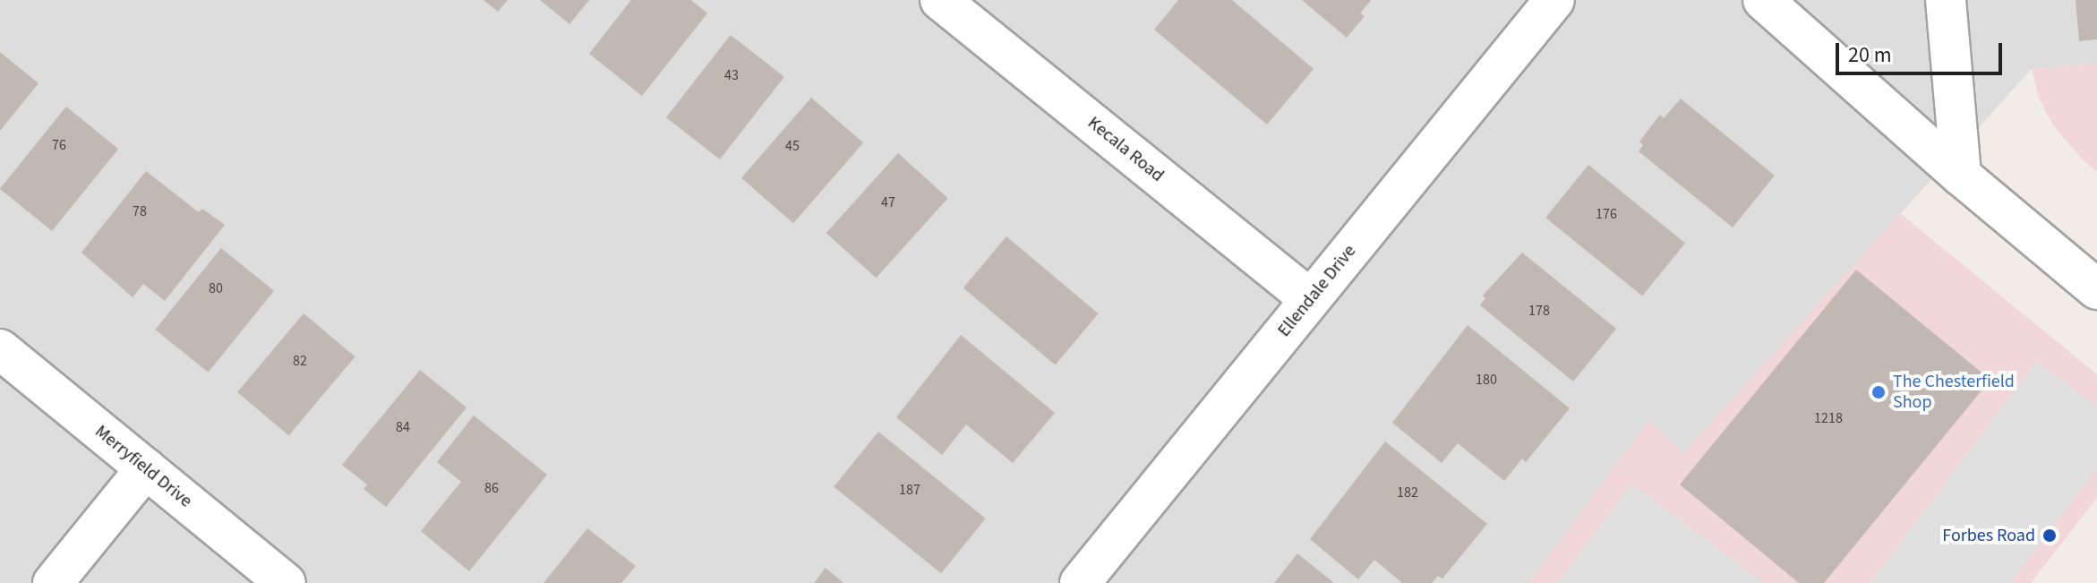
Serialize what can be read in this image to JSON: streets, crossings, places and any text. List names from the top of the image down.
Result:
{
  "streets": {
    "street": ["Kecala Road", "Ellendale Drive", "Merryfield Drive"]
  },
  "crossings": [
    ["Kecala Road", "Ellendale Drive"]
  ],
  "places": ["The Chesterfield Shop", "Forbes Road"],
  "house_numbers": [
    "43",
    "76",
    "45",
    "47",
    "78",
    "176",
    "80",
    "178",
    "82",
    "180",
    "1218",
    "84",
    "86",
    "187",
    "182"
  ],
  "scale_bar": "20 m"
}
